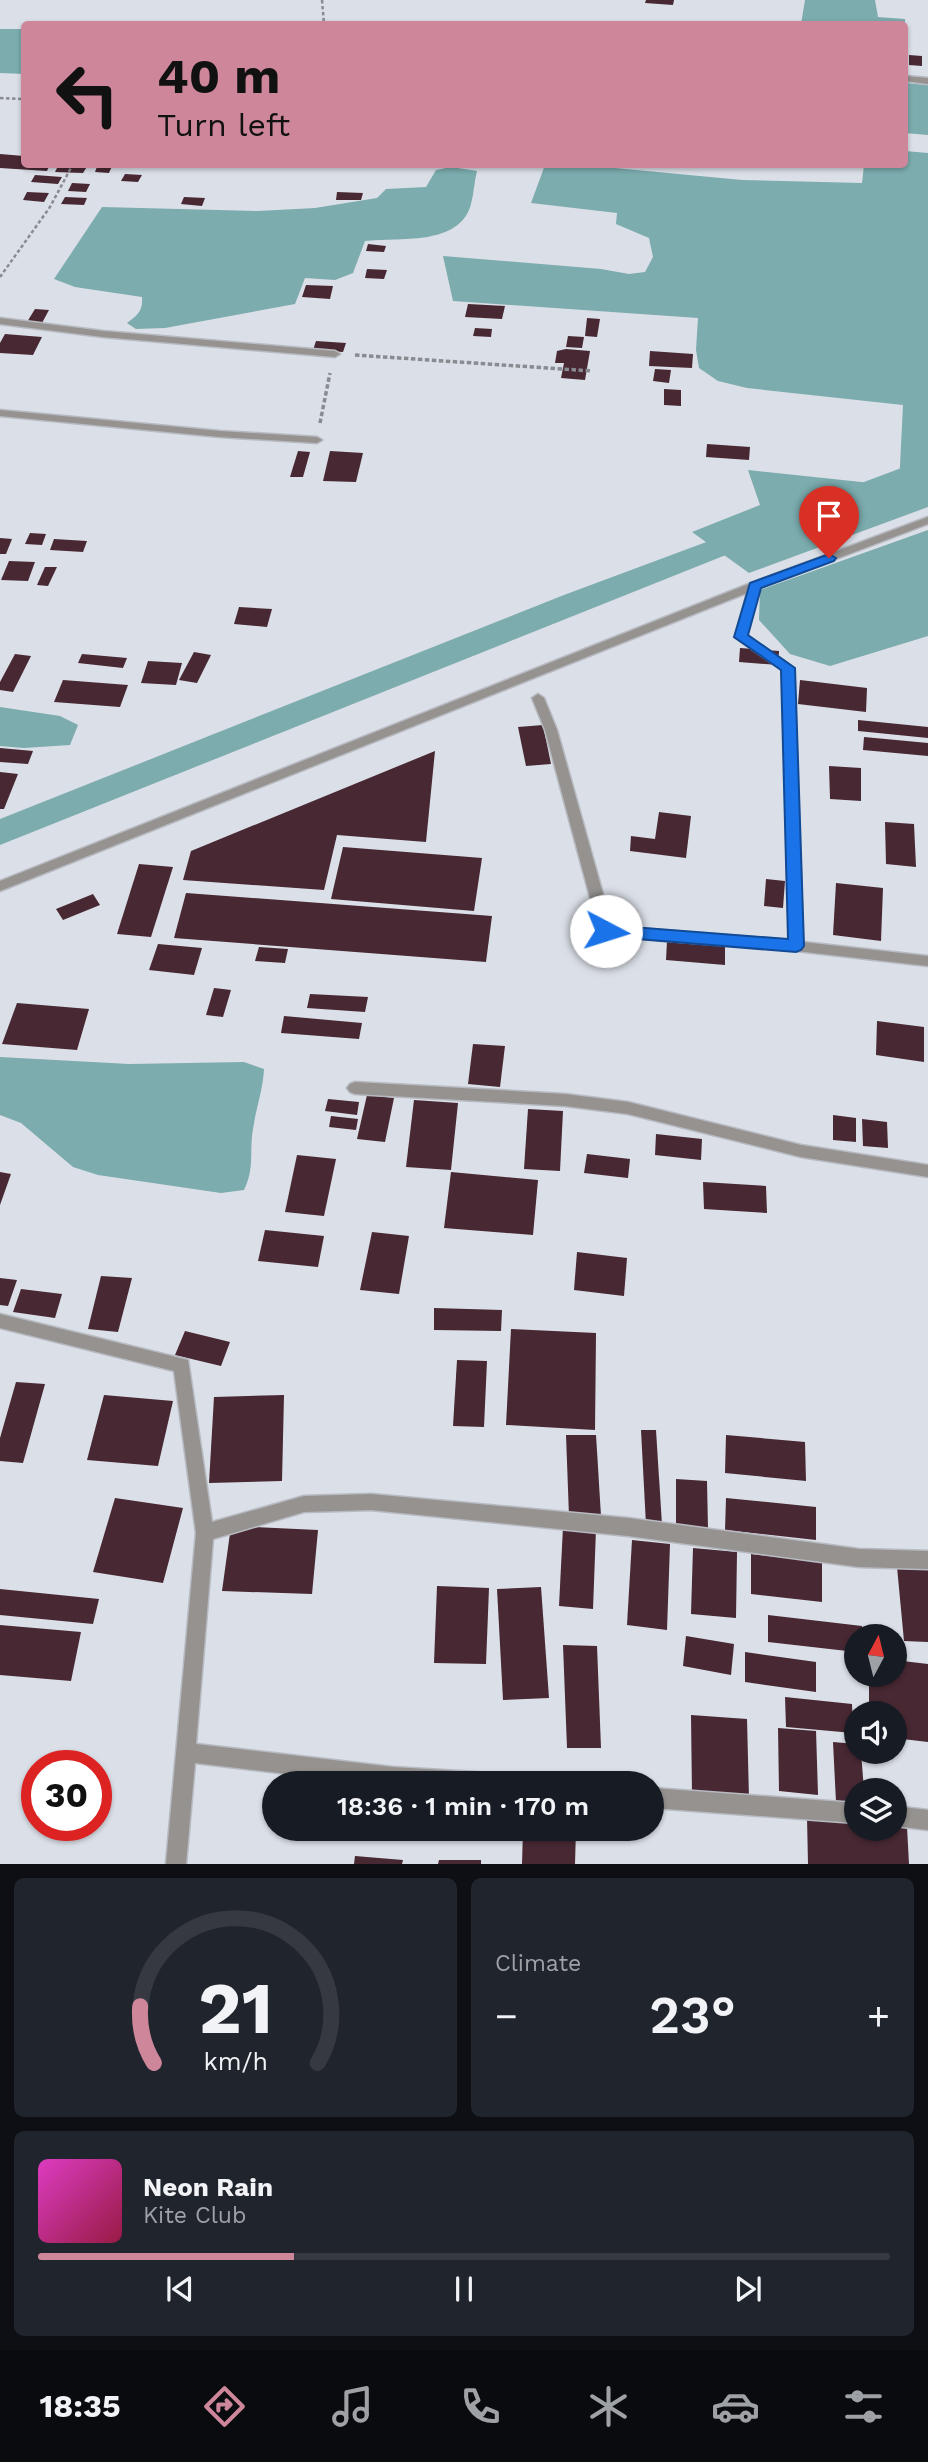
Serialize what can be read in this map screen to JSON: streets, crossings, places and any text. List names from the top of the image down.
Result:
{
  "north": "top",
  "page": {
    "turn": ["40 m", "Turn left"],
    "limit": "30",
    "trip": "18:36 · 1 min · 170 m",
    "tile": "Climate",
    "heat": ["−", "23°", "+"],
    "song": ["Neon Rain", "Kite Club"],
    "tabs": "18:35",
    "gauge": ["21", "km/h"]
  }
}
